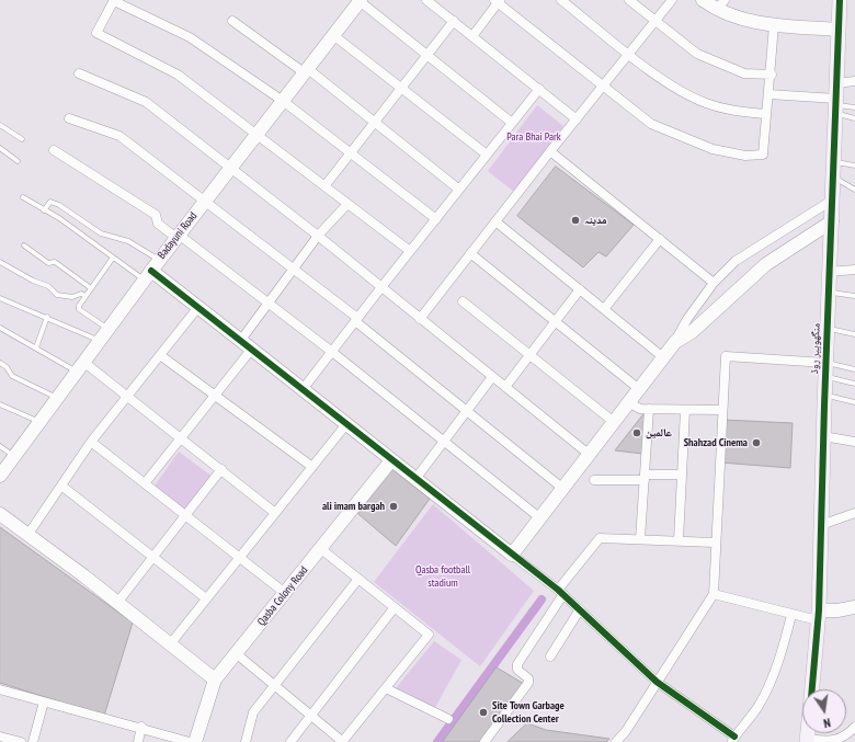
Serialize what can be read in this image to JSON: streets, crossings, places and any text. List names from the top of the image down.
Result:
{
  "streets": {
    "main road": ["منگھوپیر روڈ"],
    "street": ["Badayuni Road", "Qasba Colony Road"]
  },
  "parks": ["Para Bhai Park", "Qasba football stadium"],
  "places": [
    "مدینہ",
    "عالمین",
    "Shahzad Cinema",
    "ali imam bargah",
    "Site Town Garbage Collection Center"
  ],
  "north": "bottom"
}
